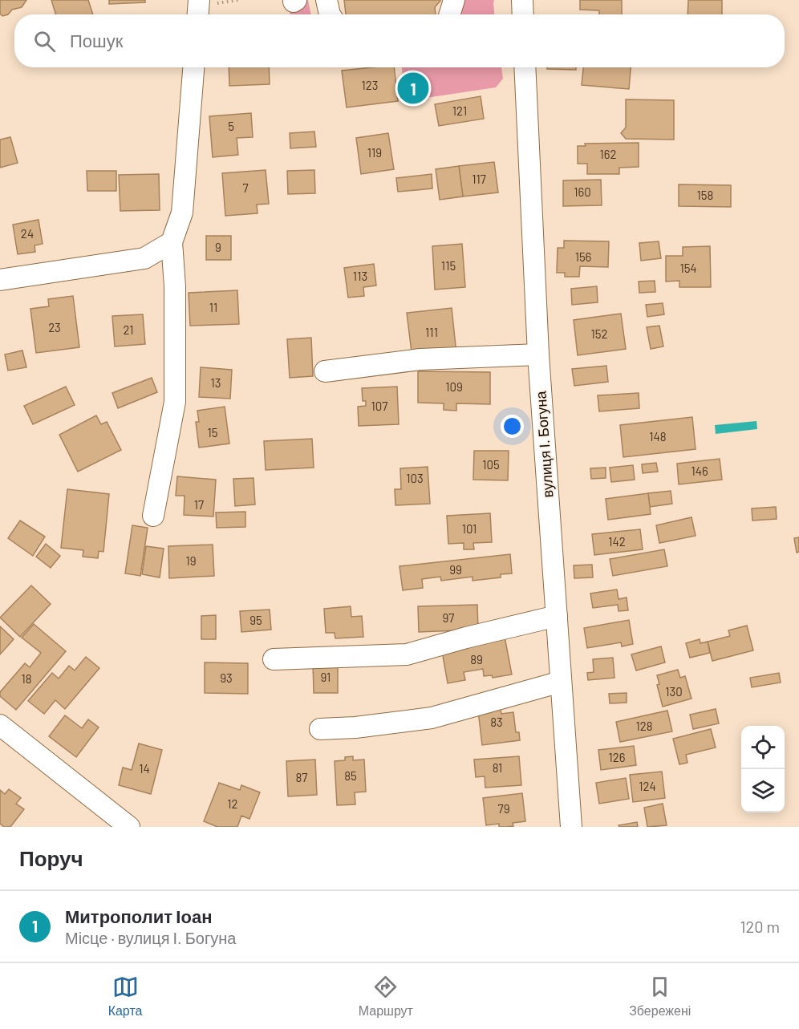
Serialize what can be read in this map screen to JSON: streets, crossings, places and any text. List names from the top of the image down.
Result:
{
  "streets": {
    "street": ["вулиця І. Богуна"]
  },
  "house_numbers": [
    "123",
    "121",
    "5",
    "119",
    "162",
    "117",
    "7",
    "160",
    "158",
    "24",
    "9",
    "156",
    "115",
    "154",
    "113",
    "11",
    "23",
    "21",
    "111",
    "152",
    "13",
    "109",
    "107",
    "15",
    "148",
    "105",
    "146",
    "103",
    "17",
    "101",
    "142",
    "19",
    "99",
    "97",
    "95",
    "89",
    "91",
    "93",
    "18",
    "130",
    "83",
    "128",
    "126",
    "81",
    "14",
    "85",
    "87",
    "124",
    "12",
    "79"
  ],
  "page": {
    "search": "Пошук",
    "pins": "1",
    "heading": "Поруч",
    "list": [
      {
        "mark": "1",
        "name": "Митрополит Іоан",
        "note": "Місце · вулиця І. Богуна",
        "value": "120 m"
      }
    ],
    "nav": ["Карта", "Маршрут", "Збережені"]
  }
}
